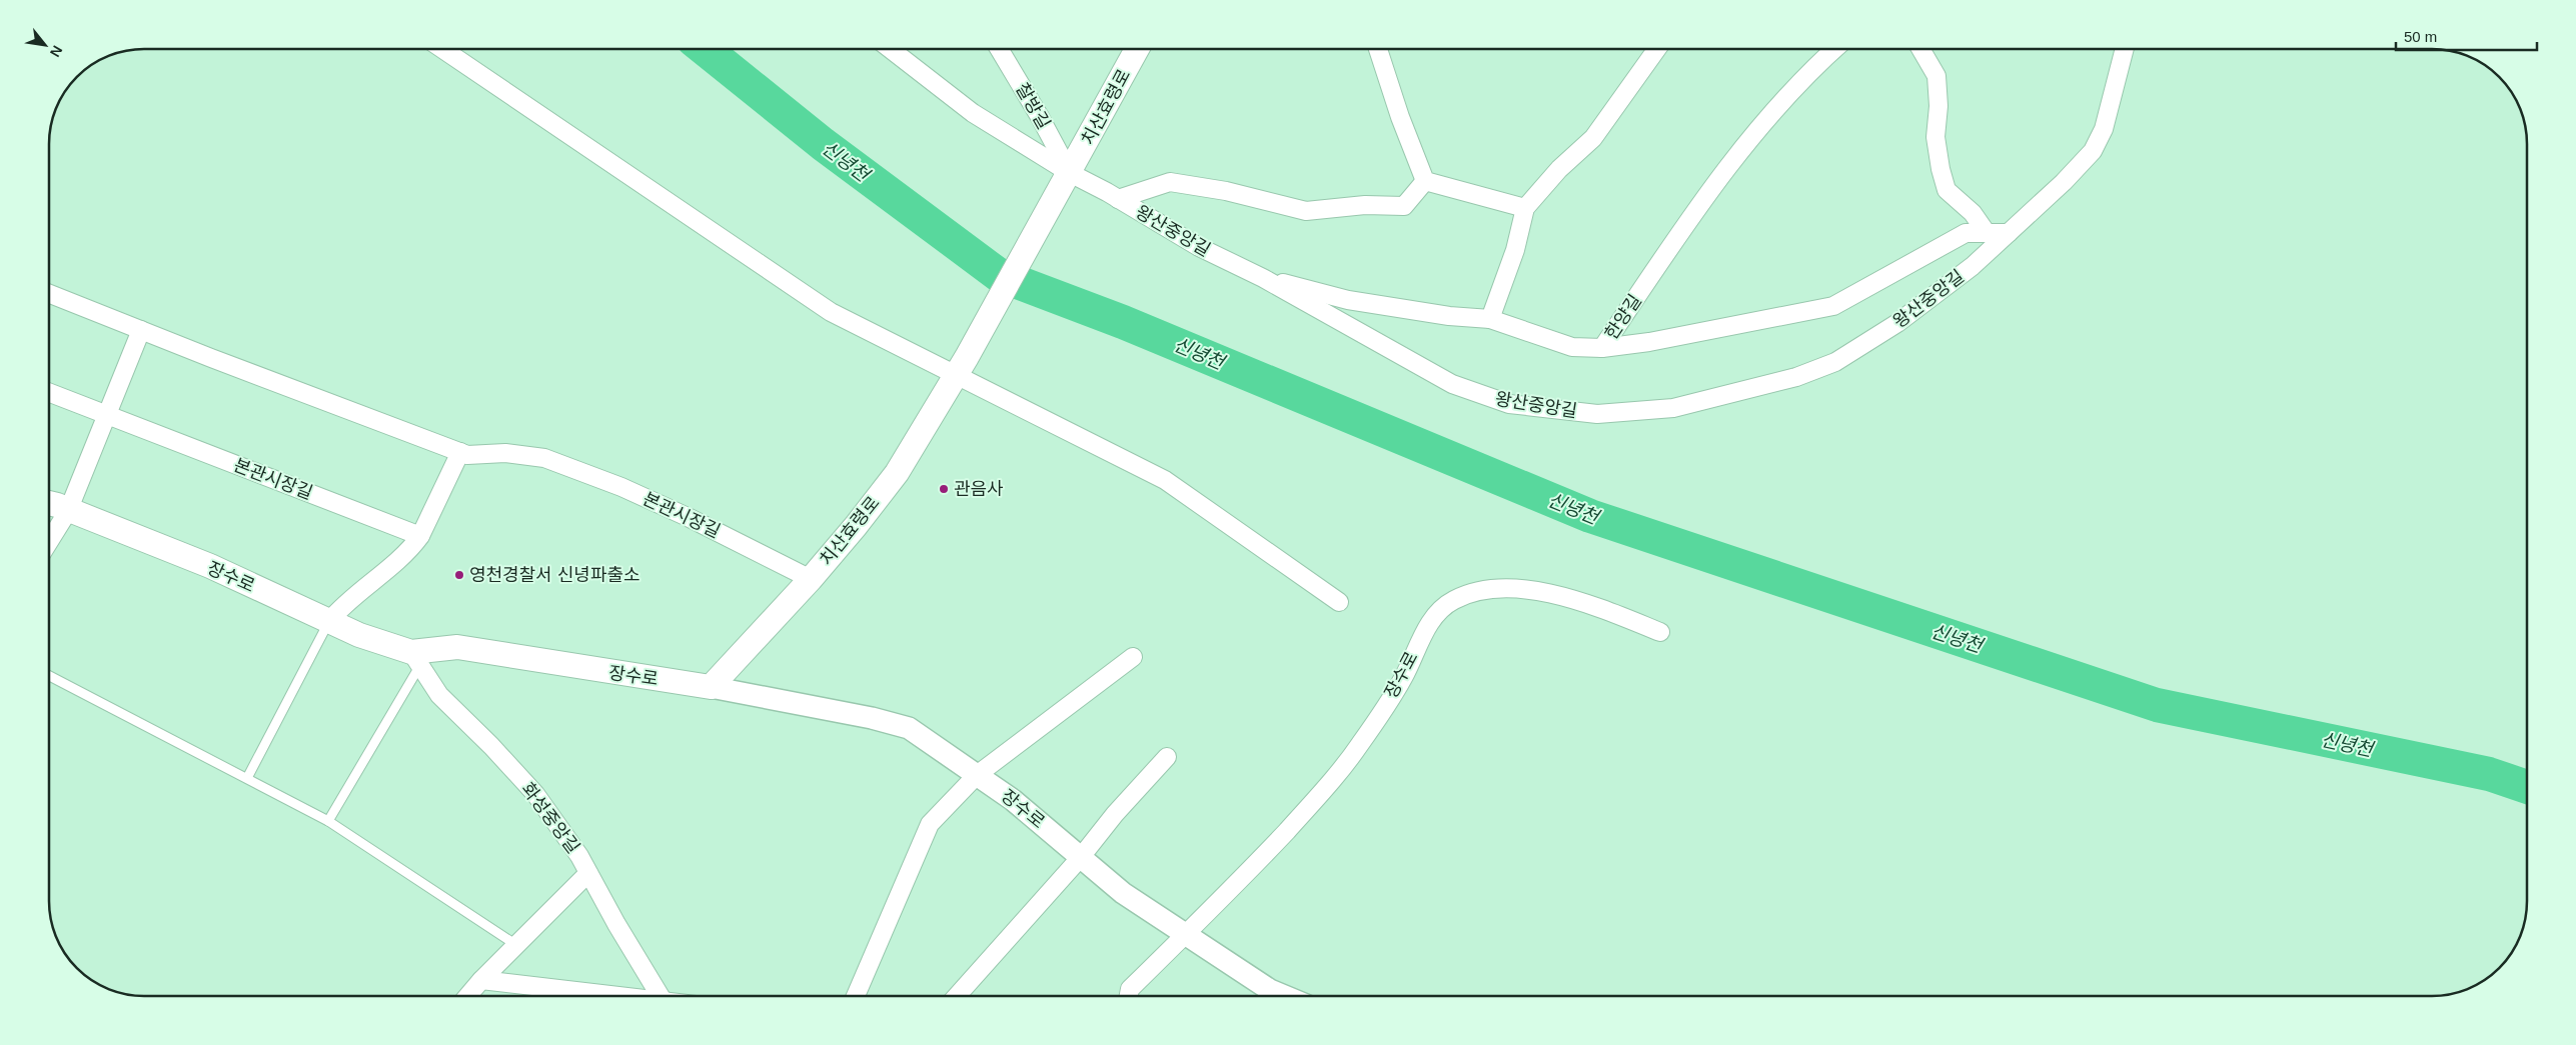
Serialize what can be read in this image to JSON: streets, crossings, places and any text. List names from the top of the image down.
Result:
{
  "streets": {
    "main road": ["치산효령로", "장수로"],
    "street": [
      "찰방길",
      "왕산중앙길",
      "한양길",
      "본관시장길",
      "화성중앙길"
    ]
  },
  "crossings": [
    ["찰방길", "치산효령로"],
    ["찰방길", "왕산중앙길"],
    ["치산효령로", "왕산중앙길"],
    ["치산효령로", "본관시장길"],
    ["치산효령로", "장수로"],
    ["왕산중앙길", "한양길"],
    ["장수로", "화성중앙길"]
  ],
  "water": ["신녕천"],
  "places": ["관음사", "영천경찰서 신녕파출소"],
  "scale_bar": "50 m",
  "north": "bottom right"
}
